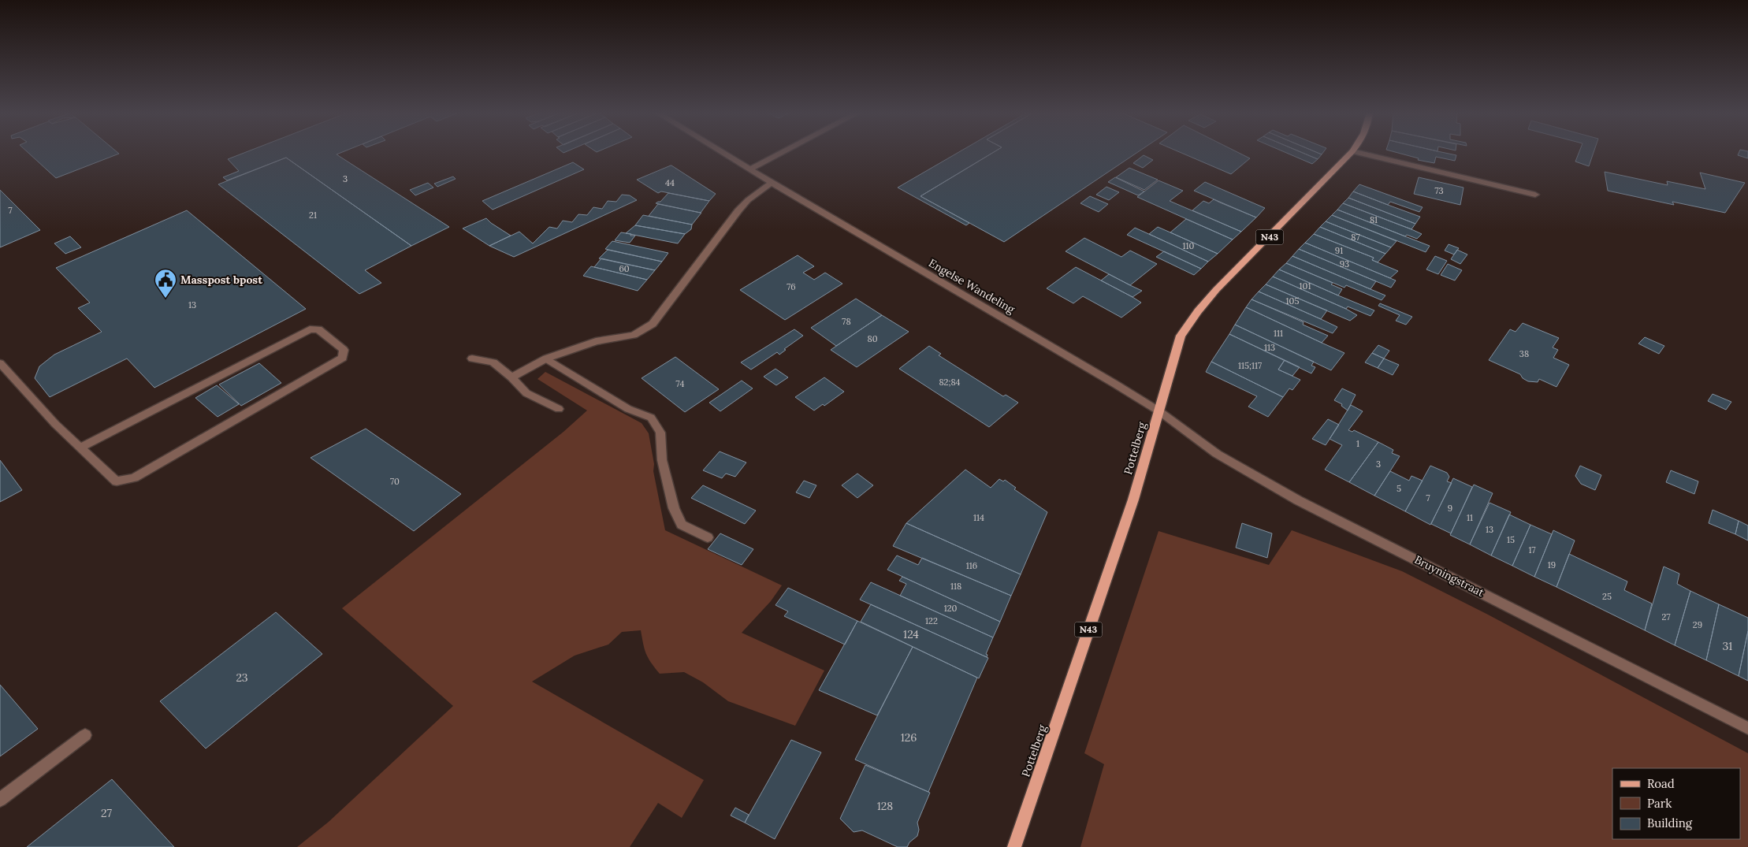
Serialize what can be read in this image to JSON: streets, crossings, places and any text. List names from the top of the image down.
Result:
{
  "streets": {
    "main road": ["N43", "Pottelberg"],
    "street": ["Engelse Wandeling", "Bruyningstraat"]
  },
  "crossings": [
    ["Engelse Wandeling", "Pottelberg"],
    ["Engelse Wandeling", "Bruyningstraat"],
    ["Pottelberg", "Bruyningstraat"]
  ],
  "places": {
    "public building": ["Masspost bpost"]
  },
  "house_numbers": [
    "3",
    "44",
    "73",
    "7",
    "21",
    "81",
    "87",
    "110",
    "91",
    "93",
    "60",
    "101",
    "76",
    "105",
    "13",
    "78",
    "111",
    "80",
    "113",
    "38",
    "115;117",
    "82;84",
    "74",
    "1",
    "3",
    "70",
    "5",
    "7",
    "9",
    "114",
    "11",
    "13",
    "15",
    "17",
    "19",
    "116",
    "118",
    "25",
    "120",
    "27",
    "122",
    "29",
    "124",
    "31",
    "23",
    "126",
    "128",
    "27"
  ],
  "legend": ["Road", "Park", "Building"]
}
